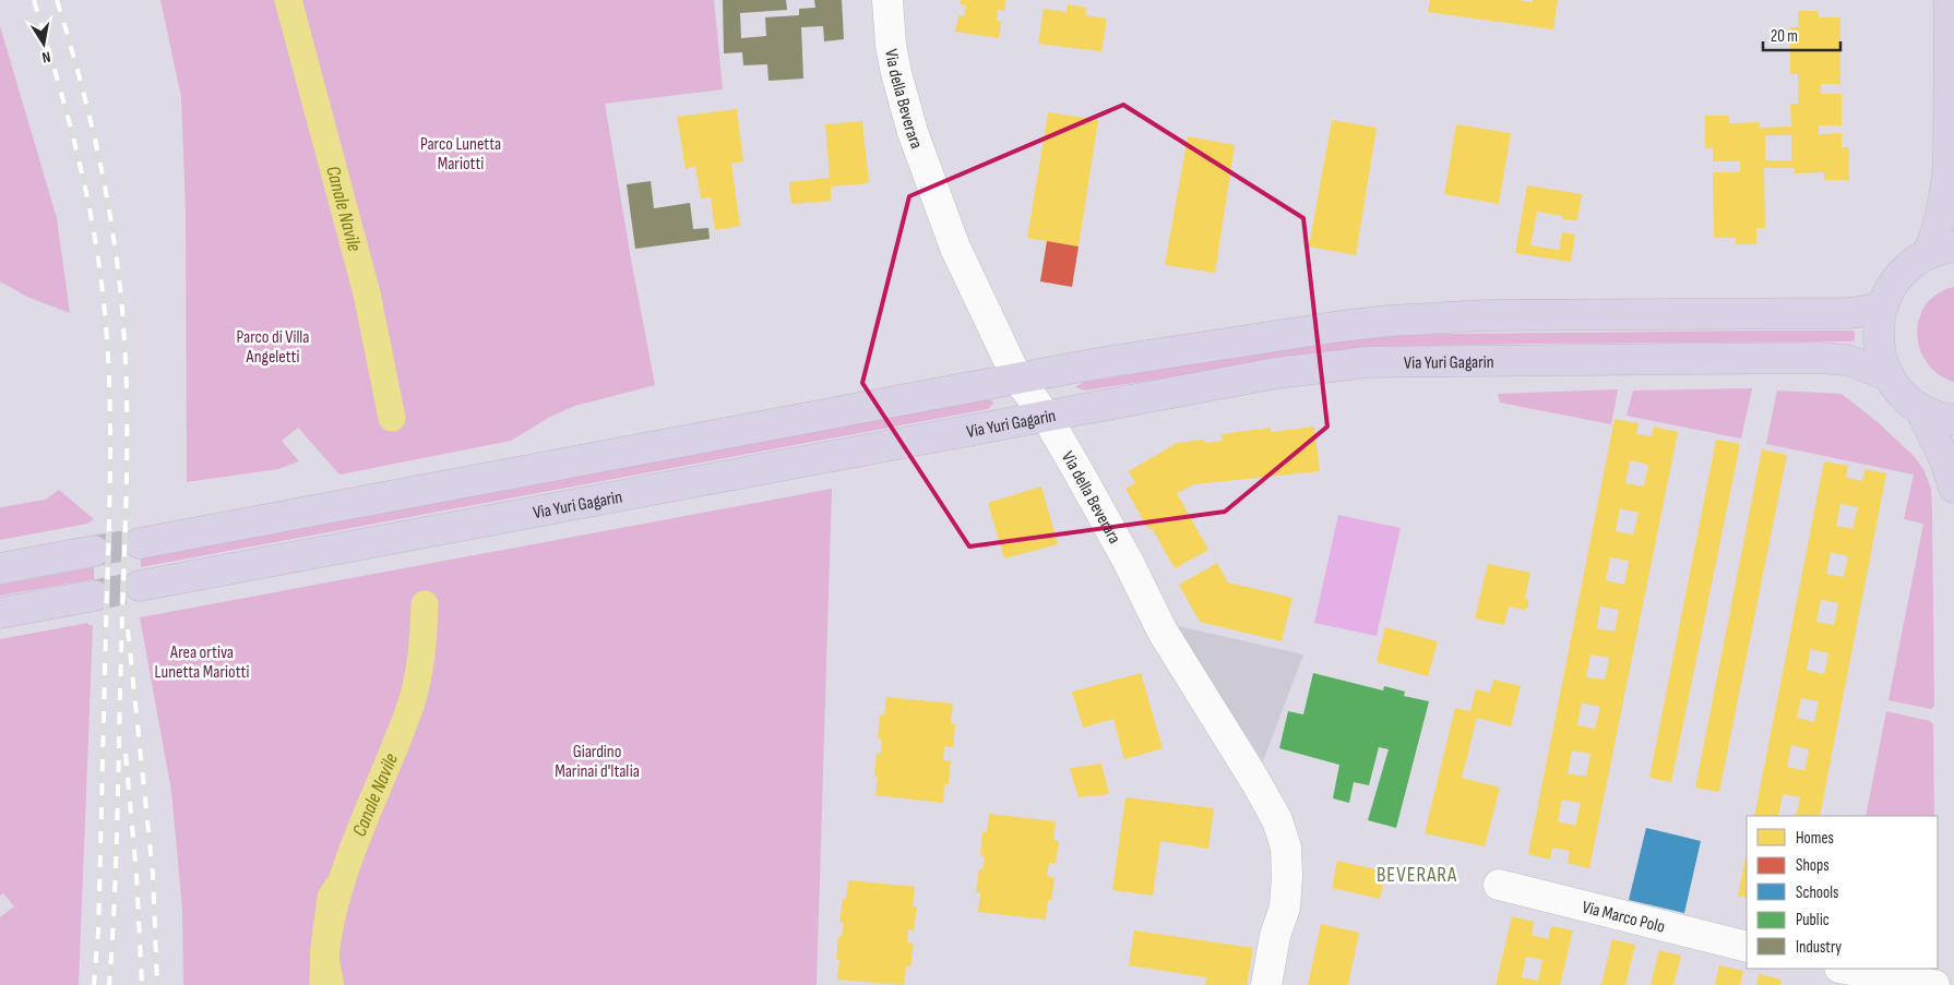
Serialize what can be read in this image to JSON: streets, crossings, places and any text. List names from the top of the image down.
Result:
{
  "streets": {
    "main road": ["Via Yuri Gagarin"],
    "street": ["Via della Beverara", "Via Marco Polo"]
  },
  "crossings": [
    ["Via della Beverara", "Via Yuri Gagarin"]
  ],
  "districts": ["BEVERARA"],
  "water": ["Canale Navile"],
  "parks": [
    "Parco Lunetta Mariotti",
    "Parco di Villa Angeletti",
    "Area ortiva Lunetta Mariotti",
    "Giardino Marinai d'Italia"
  ],
  "legend": [
    "Homes",
    "Shops",
    "Schools",
    "Public",
    "Industry"
  ],
  "scale_bar": "20 m",
  "north": "bottom"
}
